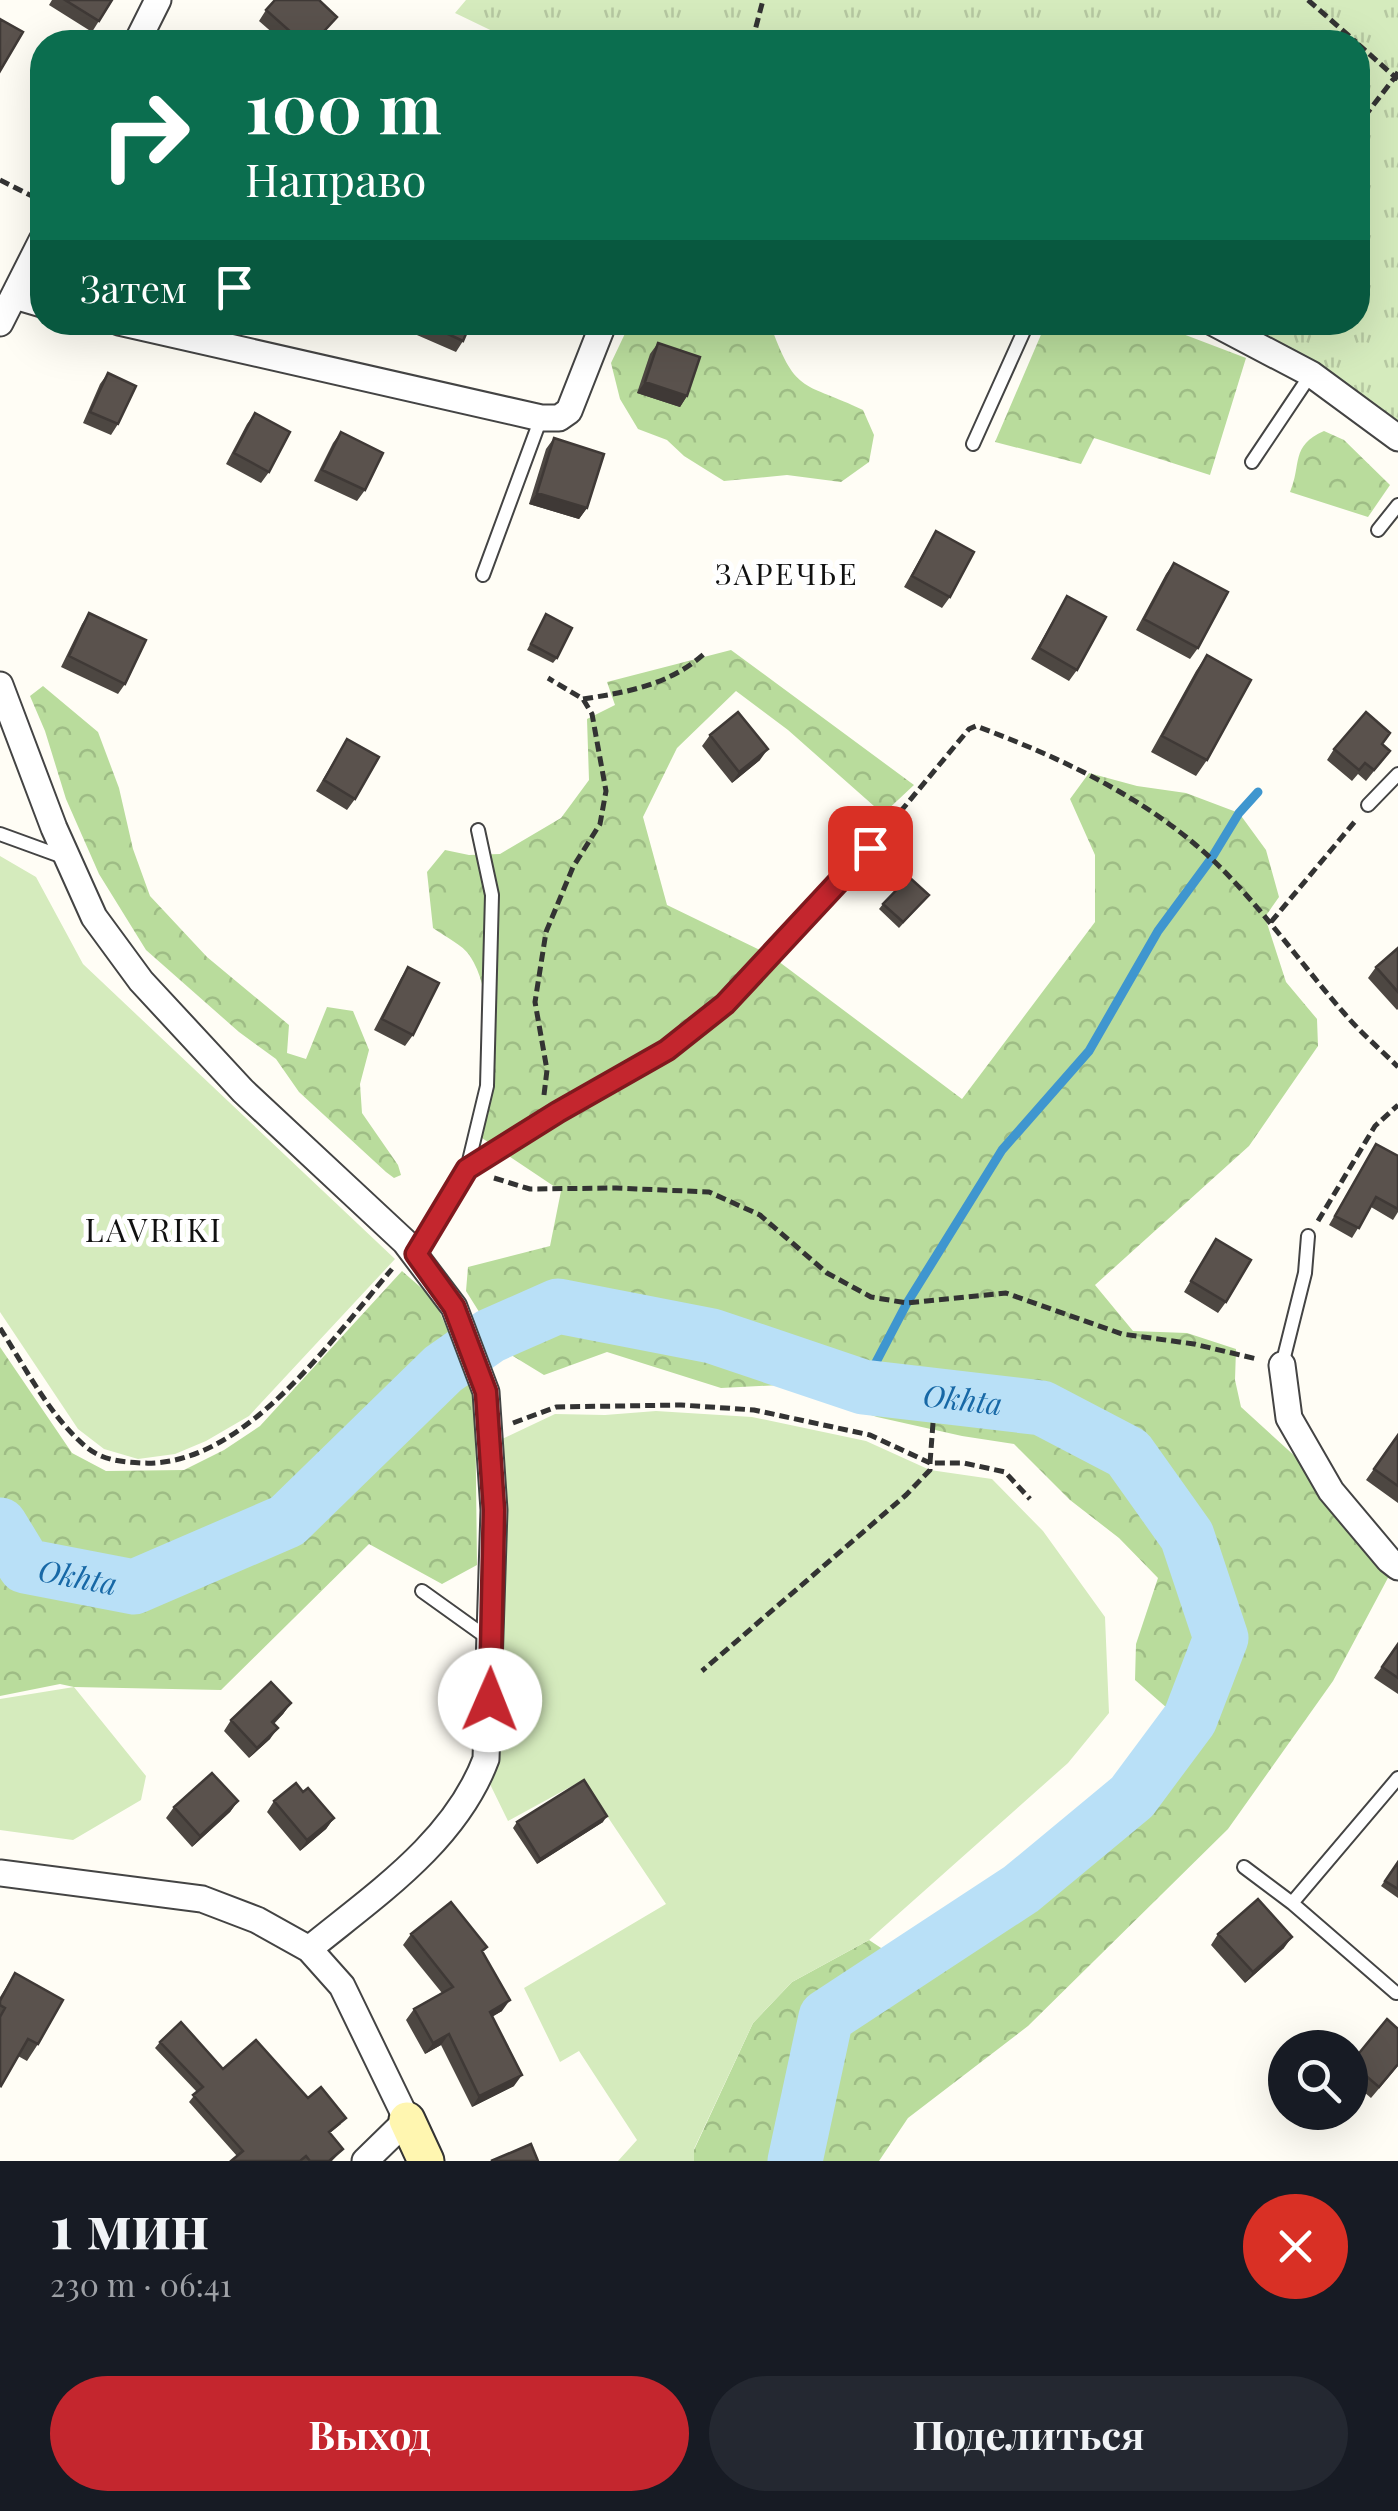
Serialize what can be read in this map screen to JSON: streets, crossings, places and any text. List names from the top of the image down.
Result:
{
  "districts": ["ЗАРЕЧЬЕ", "LAVRIKI"],
  "water": ["Okhta"],
  "page": {
    "turn": ["100 m", "Направо"],
    "then": "Затем",
    "heading": ["1 мин", "230 m · 06:41"],
    "buttons": ["Выход", "Поделиться"]
  }
}
